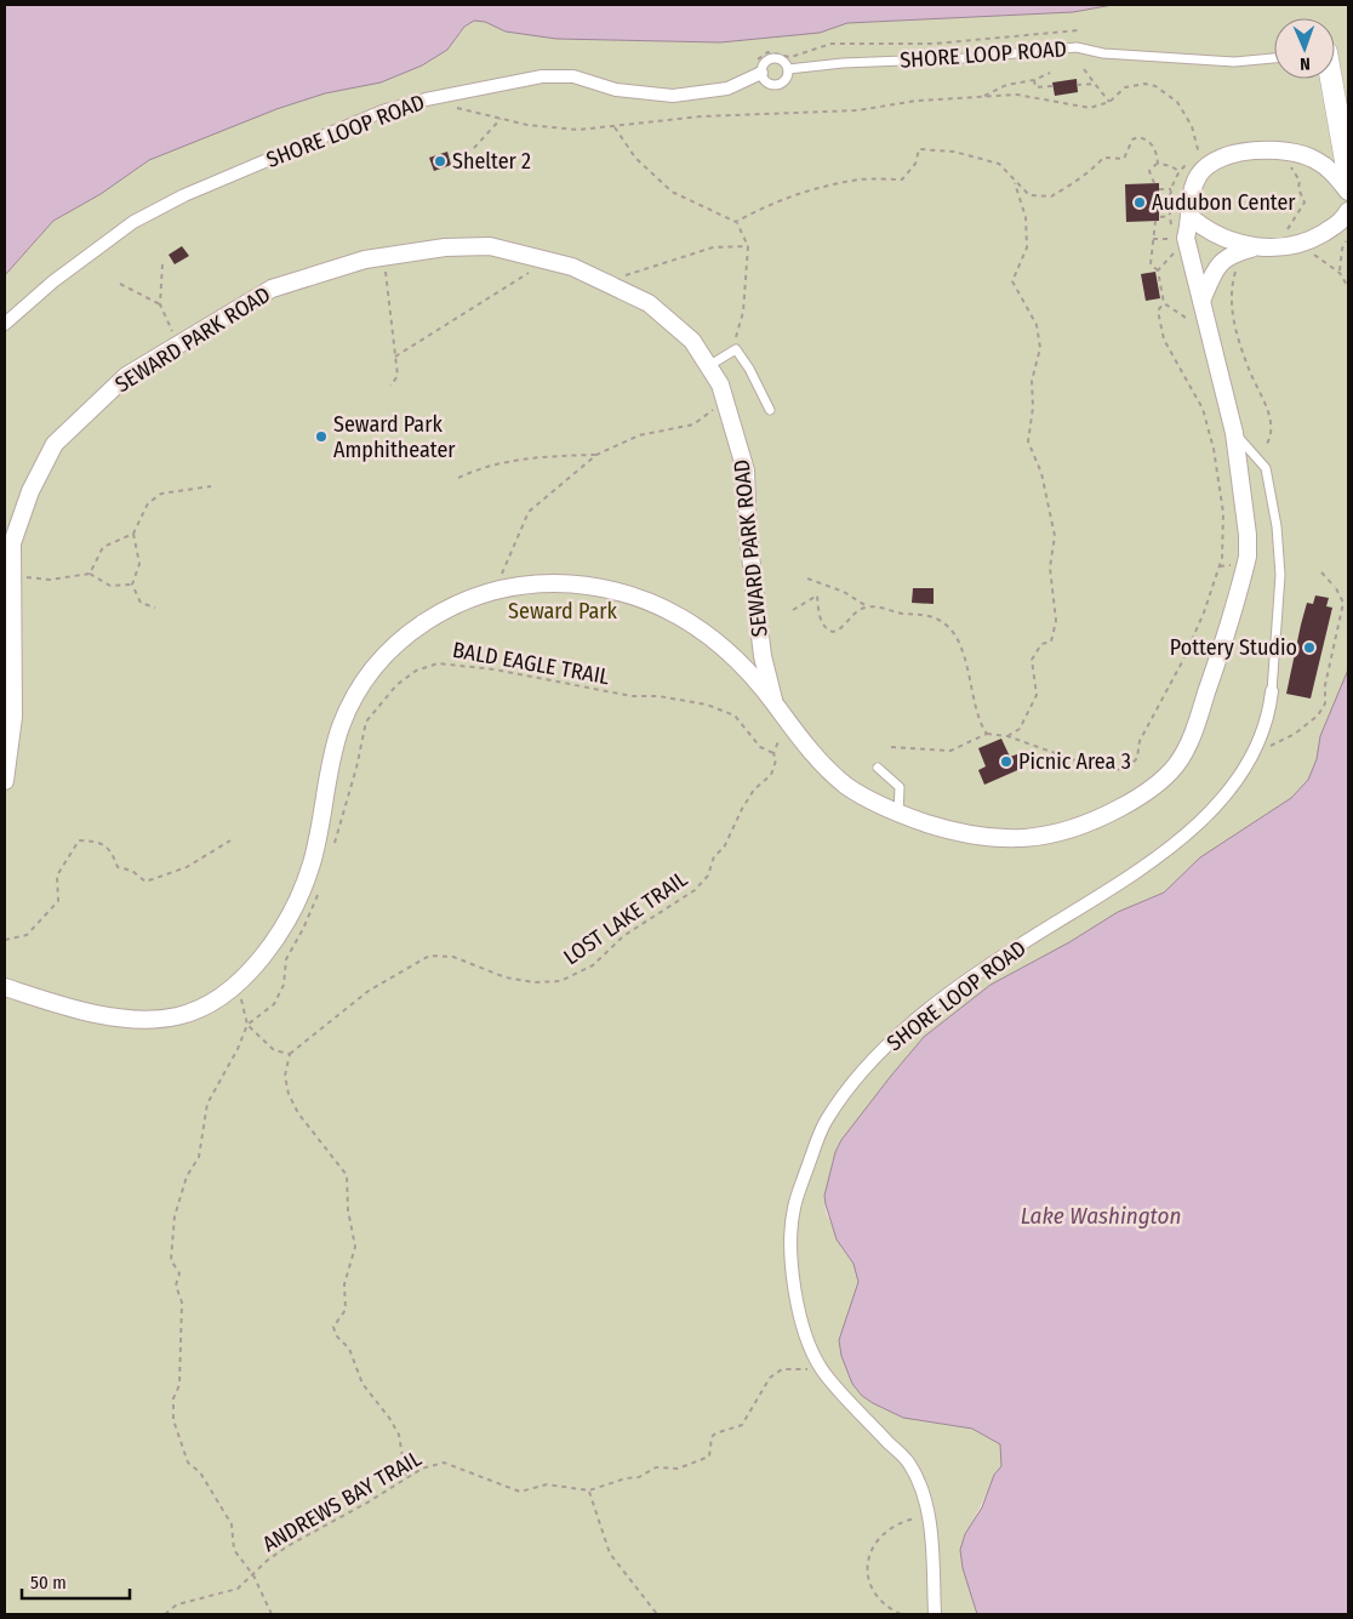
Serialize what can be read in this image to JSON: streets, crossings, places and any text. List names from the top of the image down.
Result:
{
  "streets": {
    "street": ["SHORE LOOP ROAD", "SEWARD PARK ROAD"],
    "path": ["BALD EAGLE TRAIL", "LOST LAKE TRAIL", "ANDREWS BAY TRAIL"]
  },
  "crossings": [
    ["SHORE LOOP ROAD", "SEWARD PARK ROAD"],
    ["SHORE LOOP ROAD", "ANDREWS BAY TRAIL"],
    ["BALD EAGLE TRAIL", "LOST LAKE TRAIL"]
  ],
  "water": ["Lake Washington"],
  "parks": ["Seward Park"],
  "places": [
    "Shelter 2",
    "Audubon Center",
    "Seward Park Amphitheater",
    "Pottery Studio",
    "Picnic Area 3"
  ],
  "scale_bar": "50 m",
  "north": "bottom"
}
